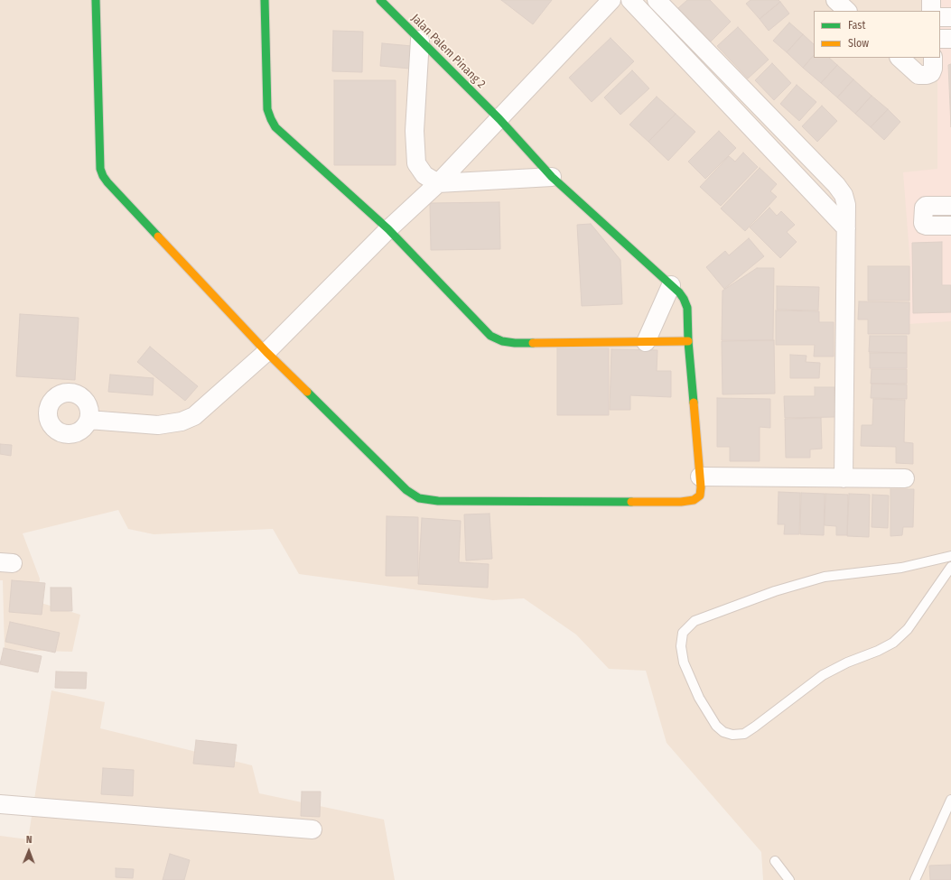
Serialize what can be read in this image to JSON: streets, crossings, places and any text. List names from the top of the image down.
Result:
{
  "streets": {
    "street": ["Jalan Palem Pinang 2"]
  },
  "legend": ["Fast", "Slow"],
  "north": "top"
}
